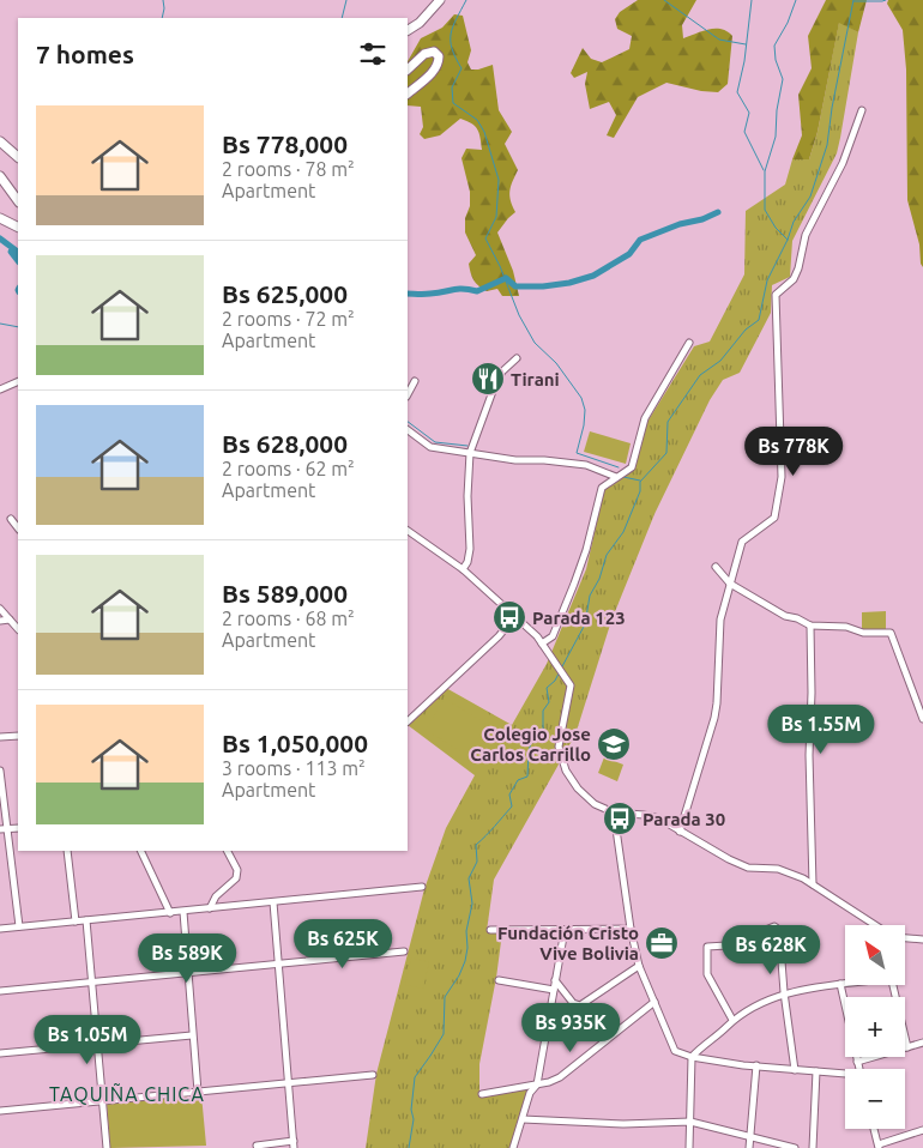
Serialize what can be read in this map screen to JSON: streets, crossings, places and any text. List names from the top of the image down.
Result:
{
  "districts": ["TAQUIÑA CHICA"],
  "places": {
    "restaurant": ["Tirani"],
    "bus stop": ["Parada 123", "Parada 30"],
    "school or university": ["Colegio Jose Carlos Carrillo"],
    "office": ["Fundación Cristo Vive Bolivia"]
  },
  "north": "top left",
  "page": {
    "heading": "7 homes",
    "list": [
      {
        "name": "Bs 778,000",
        "note": "2 rooms · 78 m² · Apartment"
      },
      {
        "name": "Bs 625,000",
        "note": "2 rooms · 72 m² · Apartment"
      },
      {
        "name": "Bs 628,000",
        "note": "2 rooms · 62 m² · Apartment"
      },
      {
        "name": "Bs 589,000",
        "note": "2 rooms · 68 m² · Apartment"
      },
      {
        "name": "Bs 1,050,000",
        "note": "3 rooms · 113 m² · Apartment"
      }
    ],
    "price": [
      "Bs 778K",
      "Bs 1.55M",
      "Bs 625K",
      "Bs 628K",
      "Bs 589K",
      "Bs 935K",
      "Bs 1.05M"
    ],
    "map_buttons": ["+", "−"]
  }
}
